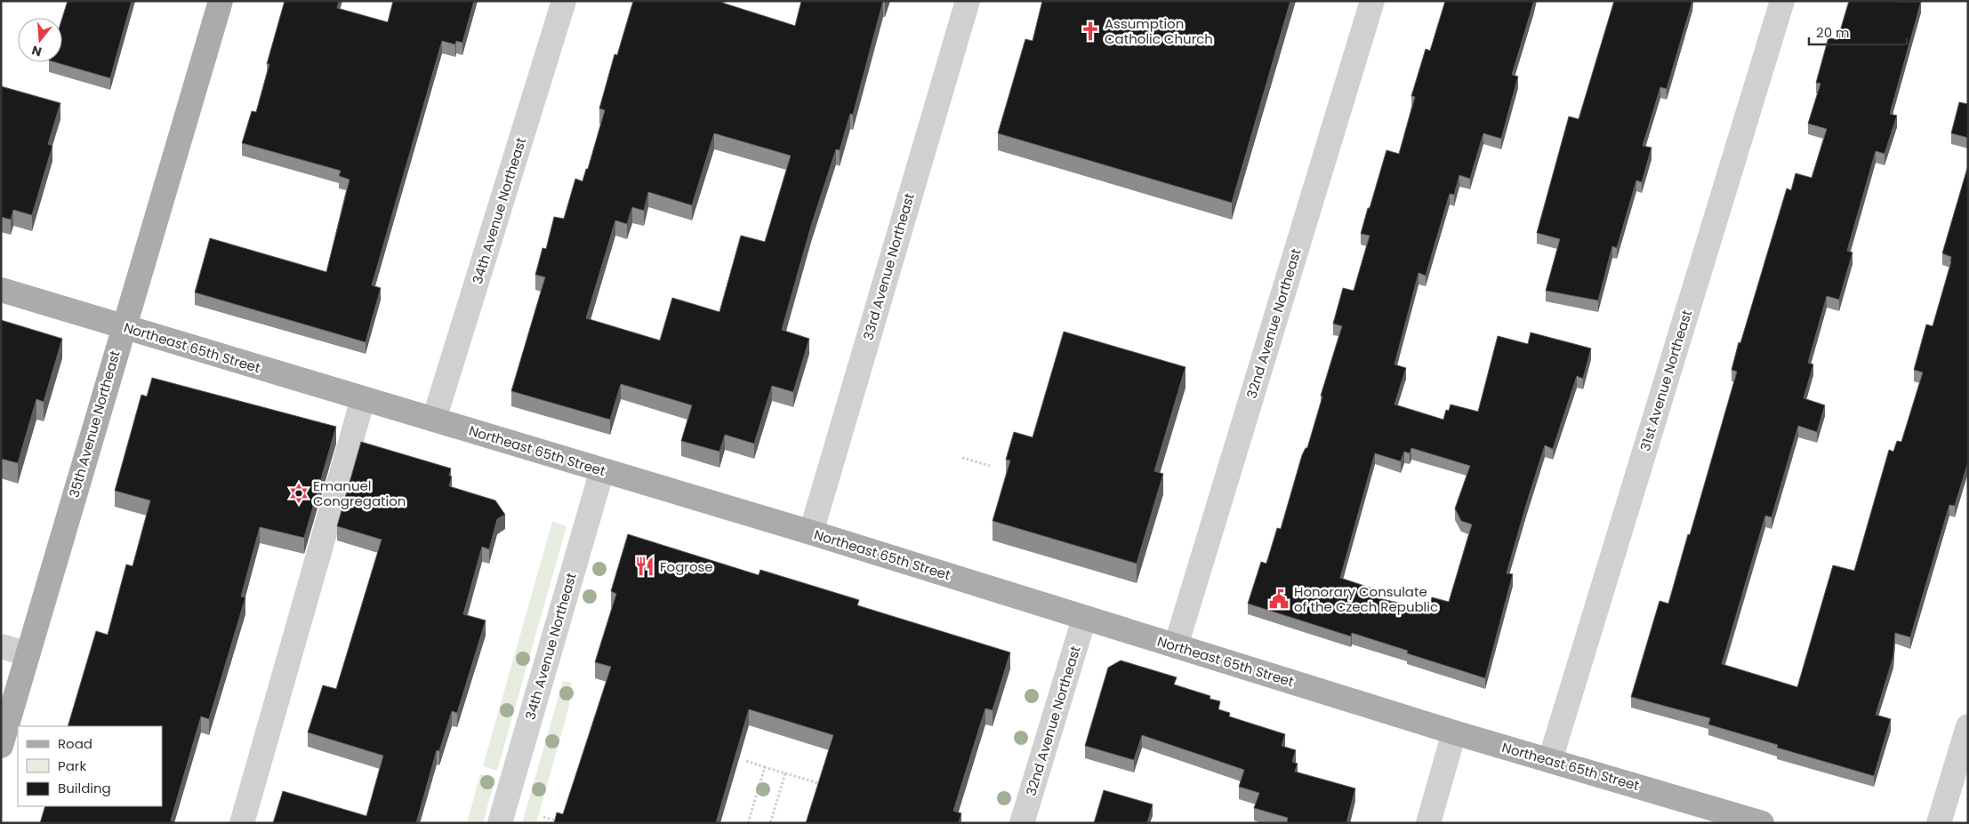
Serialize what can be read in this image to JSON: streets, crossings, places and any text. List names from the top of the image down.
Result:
{
  "streets": {
    "main road": ["Northeast 65th Street", "35th Avenue Northeast"],
    "street": [
      "34th Avenue Northeast",
      "33rd Avenue Northeast",
      "32nd Avenue Northeast",
      "31st Avenue Northeast"
    ]
  },
  "crossings": [
    ["34th Avenue Northeast", "Northeast 65th Street"],
    ["33rd Avenue Northeast", "Northeast 65th Street"],
    ["32nd Avenue Northeast", "Northeast 65th Street"],
    ["Northeast 65th Street", "31st Avenue Northeast"],
    ["Northeast 65th Street", "35th Avenue Northeast"]
  ],
  "places": {
    "church": ["Assumption Catholic Church"],
    "synagogue": ["Emanuel Congregation"],
    "restaurant": ["Fogrose"],
    "public building": ["Honorary Consulate of the Czech Republic"]
  },
  "legend": ["Road", "Park", "Building"],
  "scale_bar": "20 m",
  "north": "bottom"
}
